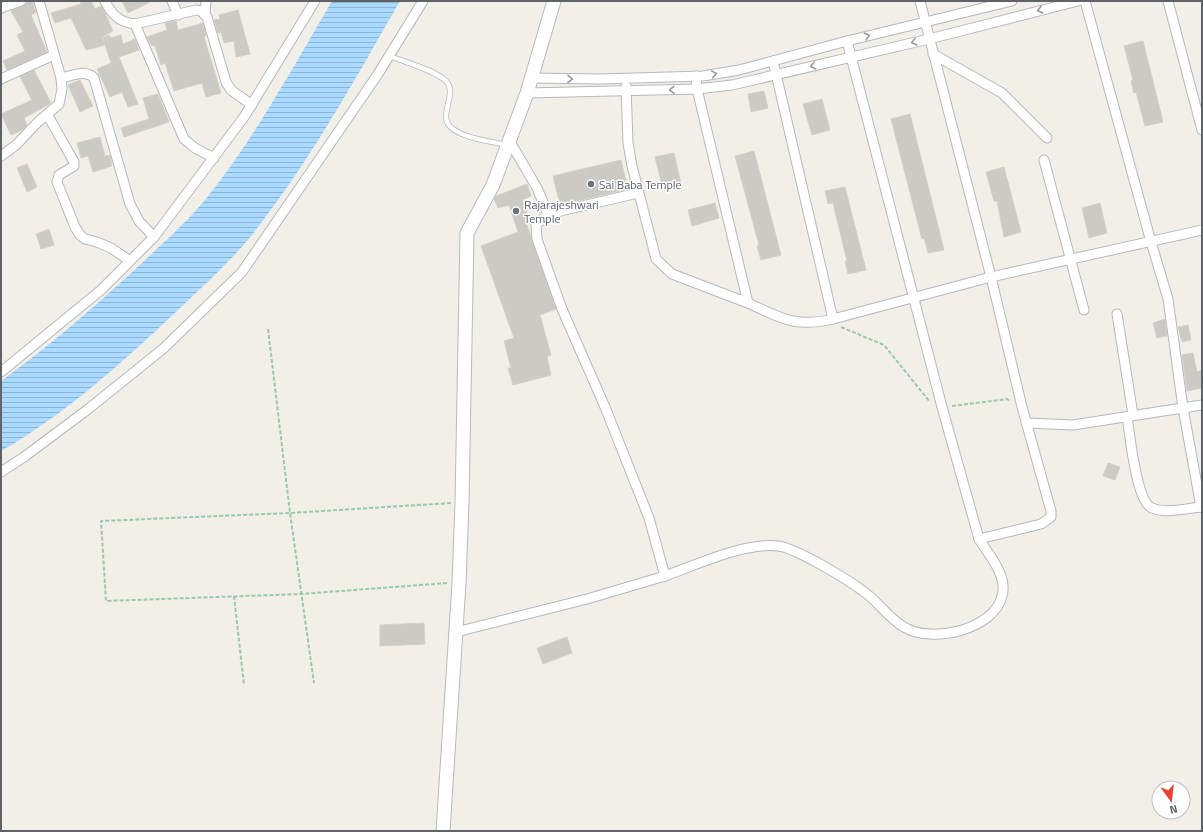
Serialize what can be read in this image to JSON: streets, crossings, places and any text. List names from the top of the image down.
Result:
{
  "places": ["Sai Baba Temple", "Rajarajeshwari Temple"],
  "north": "bottom"
}
